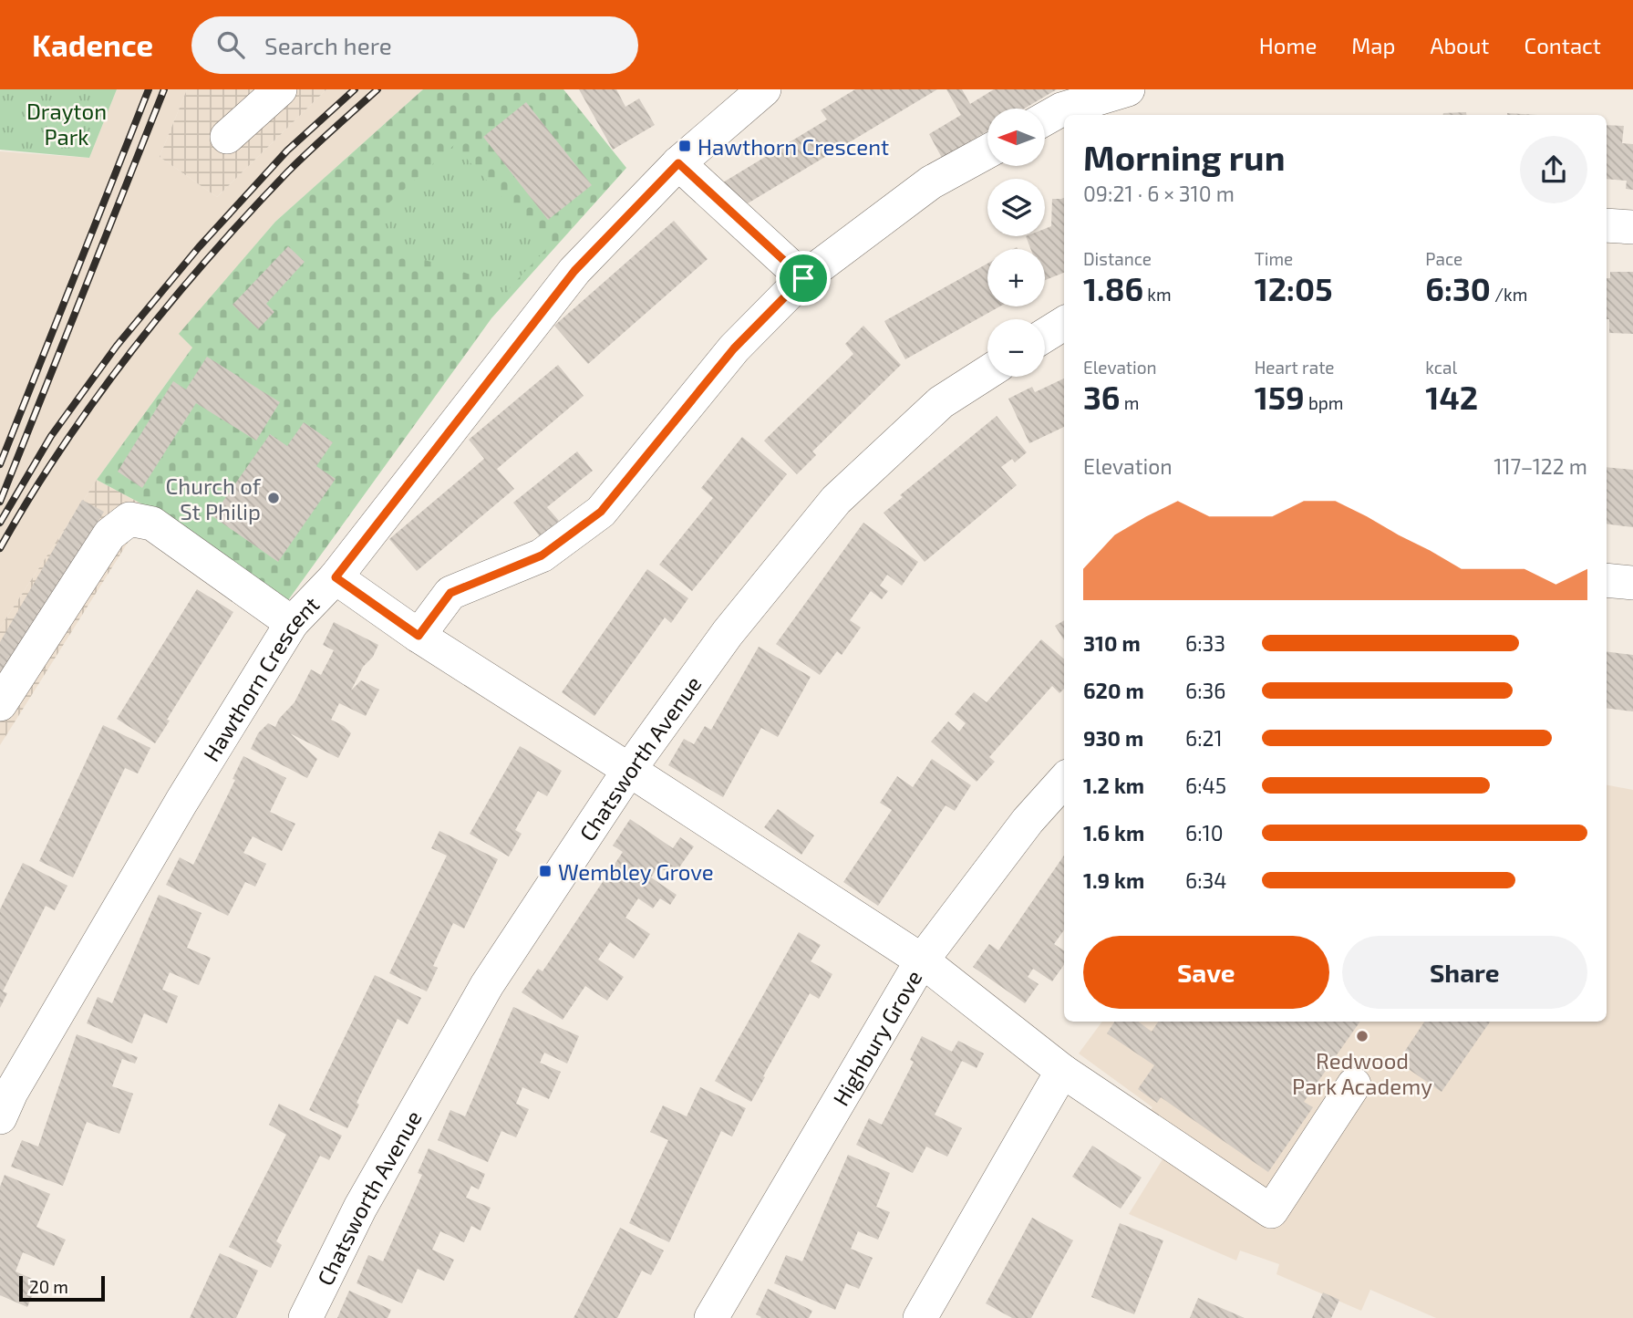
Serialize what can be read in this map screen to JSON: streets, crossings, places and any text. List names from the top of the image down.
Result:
{
  "streets": {
    "street": ["Hawthorn Crescent", "Chatsworth Avenue", "Highbury Grove"]
  },
  "parks": ["Drayton Park"],
  "places": {
    "transit": ["Hawthorn Crescent", "Wembley Grove"],
    "other": ["Church of St Philip", "Redwood Park Academy"]
  },
  "scale_bar": "20 m",
  "north": "left",
  "page": {
    "header": "Kadence",
    "search": "Search here",
    "nav": [
      "Home",
      "Map",
      "About",
      "Contact"
    ],
    "map_buttons": ["+", "−"],
    "heading": ["Morning run", "09:21 · 6 × 310 m"],
    "stats": [
      ["Distance", "1.86 km"],
      ["Time", "12:05"],
      ["Pace", "6:30 /km"],
      ["Elevation", "36 m"],
      ["Heart rate", "159 bpm"],
      ["kcal", "142"]
    ],
    "chart": ["Elevation", "117–122 m"],
    "list": [
      {
        "name": "310 m",
        "note": "6:33"
      },
      {
        "name": "620 m",
        "note": "6:36"
      },
      {
        "name": "930 m",
        "note": "6:21"
      },
      {
        "name": "1.2 km",
        "note": "6:45"
      },
      {
        "name": "1.6 km",
        "note": "6:10"
      },
      {
        "name": "1.9 km",
        "note": "6:34"
      }
    ],
    "buttons": ["Save", "Share"],
    "scale": "20 m"
  }
}
